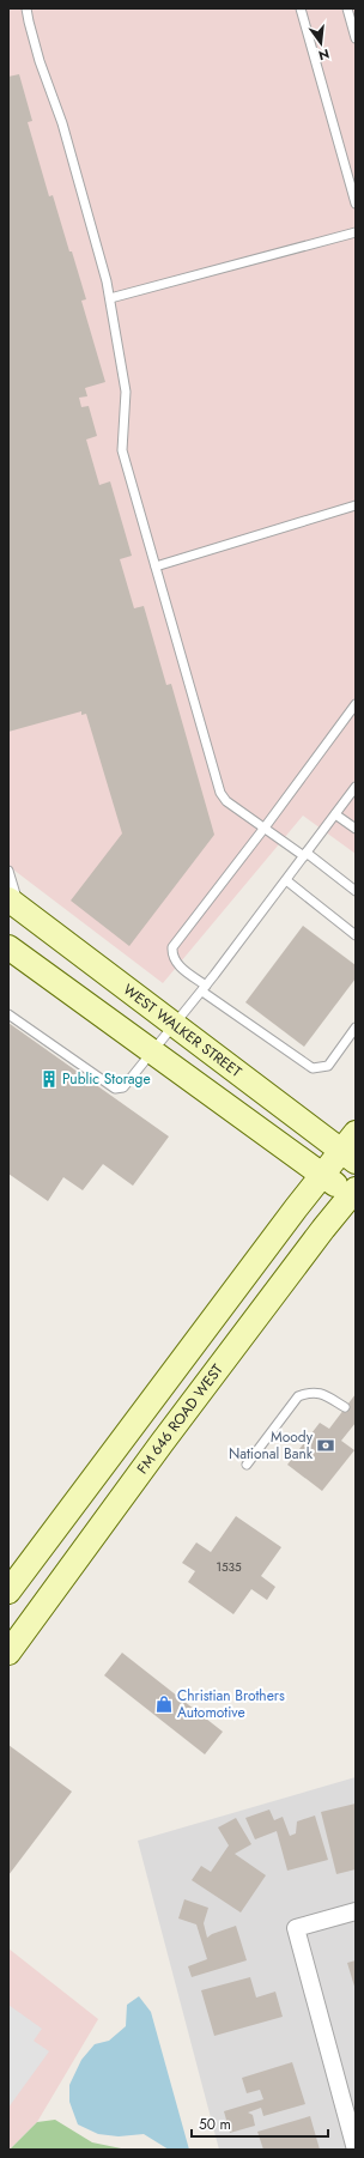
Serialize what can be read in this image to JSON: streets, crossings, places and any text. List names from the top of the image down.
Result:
{
  "streets": {
    "main road": ["WEST WALKER STREET", "FM 646 ROAD WEST"]
  },
  "places": {
    "building": ["Public Storage"],
    "bank": ["Moody National Bank"],
    "shop": ["Christian Brothers Automotive"]
  },
  "house_numbers": ["1535"],
  "scale_bar": "50 m",
  "north": "bottom"
}
